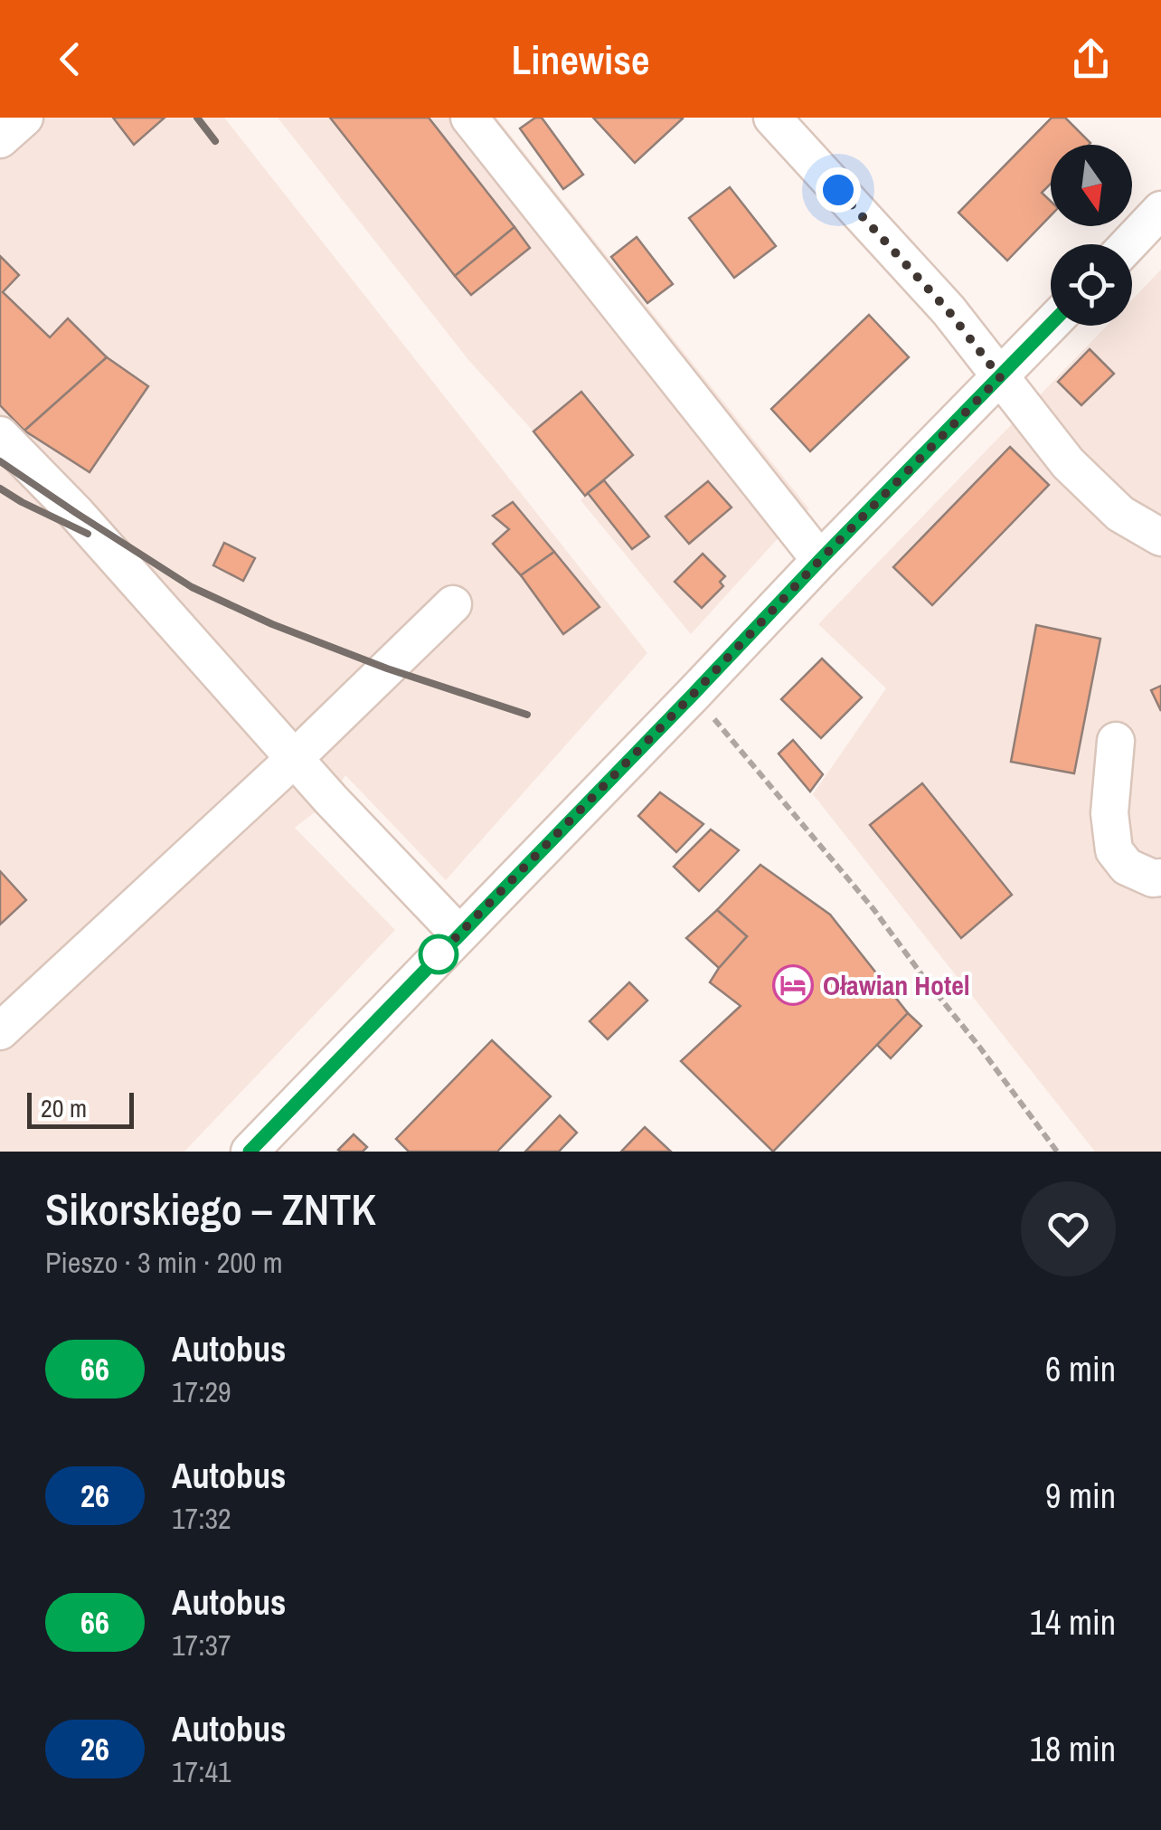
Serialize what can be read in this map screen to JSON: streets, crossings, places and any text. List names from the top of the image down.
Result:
{
  "places": {
    "hotel": ["Oławian Hotel"]
  },
  "lines": ["bus line 66"],
  "scale_bar": "20 m",
  "north": "bottom",
  "page": {
    "header": "Linewise",
    "scale": "20 m",
    "heading": ["Sikorskiego – ZNTK", "Pieszo · 3 min · 200 m"],
    "list": [
      {
        "mark": "66",
        "name": "Autobus",
        "note": "17:29",
        "value": "6 min"
      },
      {
        "mark": "26",
        "name": "Autobus",
        "note": "17:32",
        "value": "9 min"
      },
      {
        "mark": "66",
        "name": "Autobus",
        "note": "17:37",
        "value": "14 min"
      },
      {
        "mark": "26",
        "name": "Autobus",
        "note": "17:41",
        "value": "18 min"
      }
    ]
  }
}
